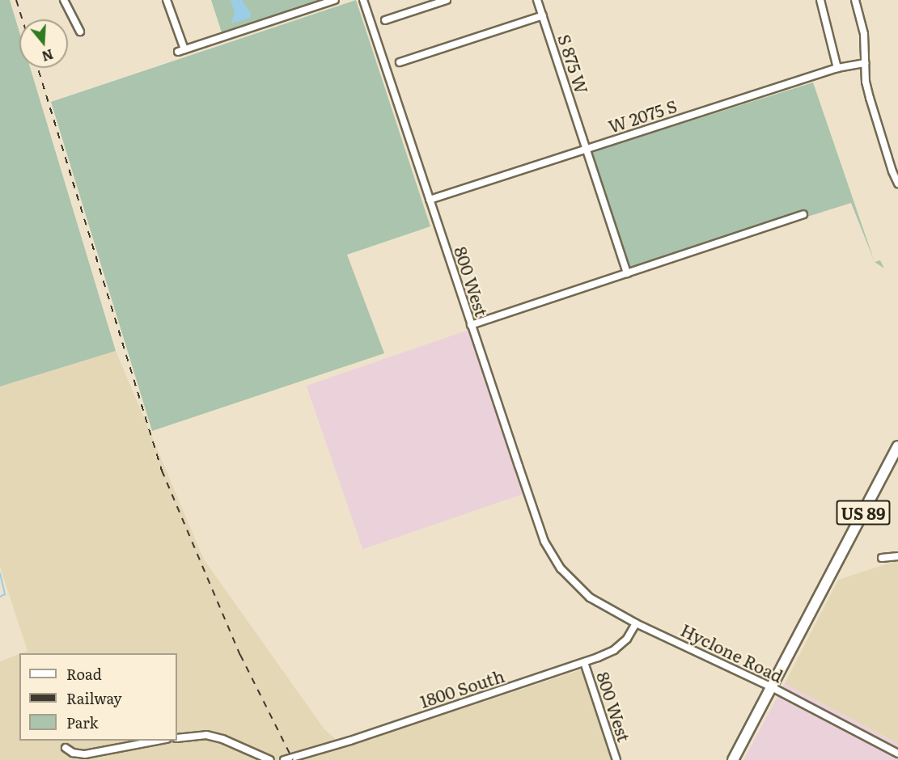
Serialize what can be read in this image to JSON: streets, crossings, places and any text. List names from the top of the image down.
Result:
{
  "streets": {
    "highway": ["US 89"],
    "street": [
      "S 875 W",
      "W 2075 S",
      "800 West",
      "Hyclone Road",
      "1800 South"
    ]
  },
  "crossings": [
    ["S 875 W", "W 2075 S"],
    ["W 2075 S", "800 West"],
    ["800 West", "Hyclone Road"],
    ["800 West", "1800 South"],
    ["US 89", "Hyclone Road"],
    ["Hyclone Road", "1800 South"]
  ],
  "legend": ["Road", "Railway", "Park"],
  "north": "bottom"
}
